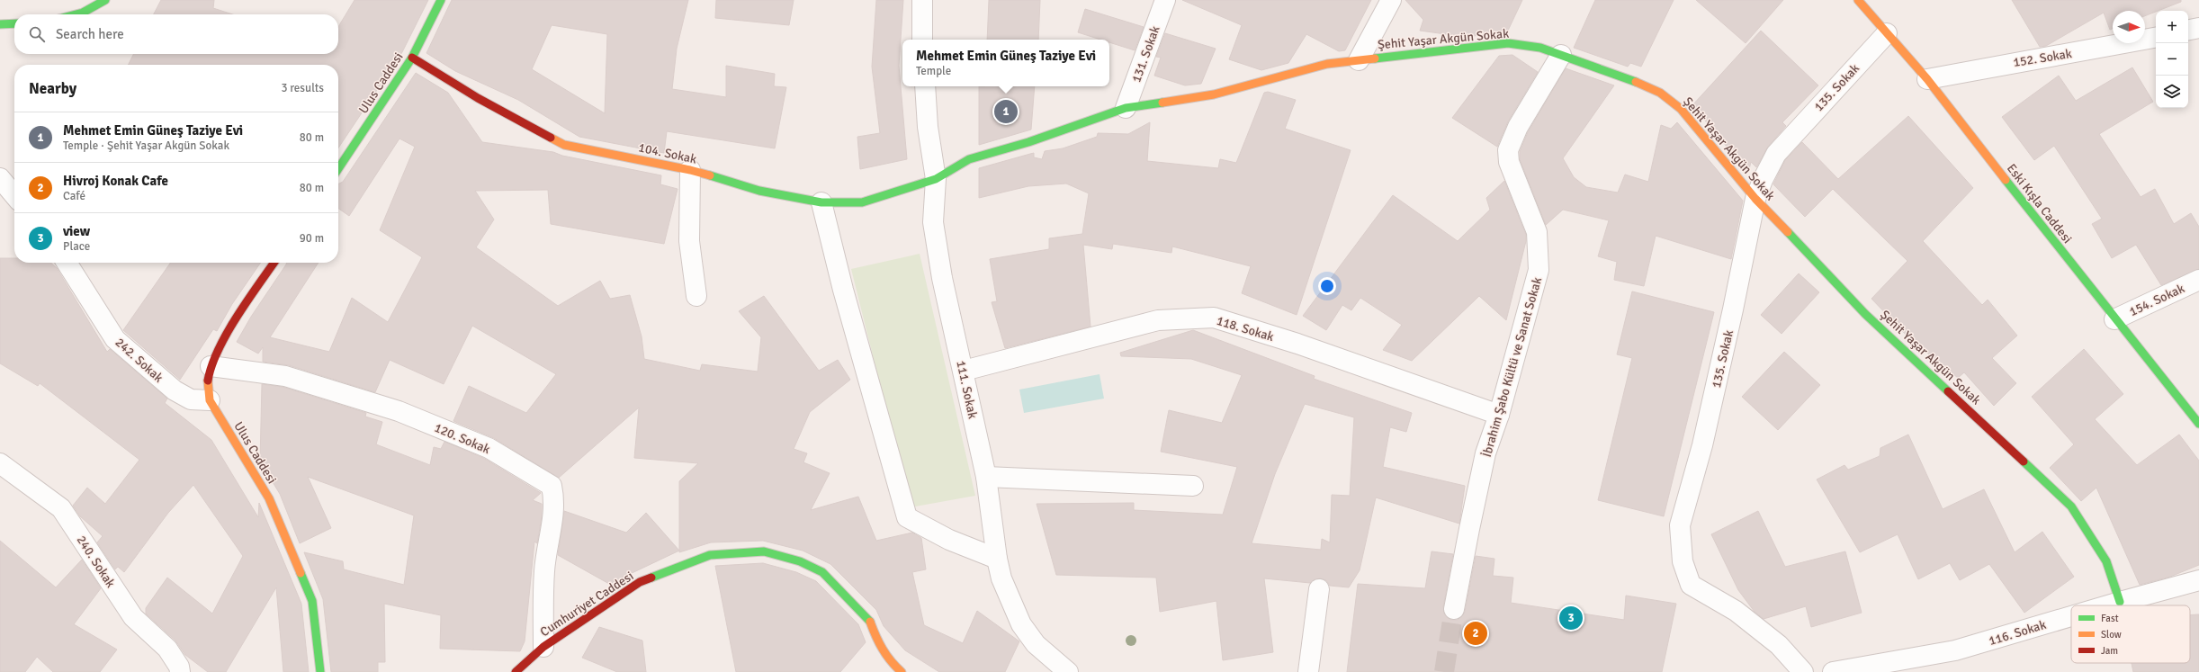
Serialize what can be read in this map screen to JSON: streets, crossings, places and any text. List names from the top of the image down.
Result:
{
  "streets": {
    "street": [
      "Şehit Yaşar Akgün Sokak",
      "131. Sokak",
      "152. Sokak",
      "Ulus Caddesi",
      "135. Sokak",
      "104. Sokak",
      "Eski Kışla Caddesi",
      "154. Sokak",
      "118. Sokak",
      "242. Sokak",
      "İbrahim Şabo Kültü ve Sanat Sokak",
      "111. Sokak",
      "120. Sokak",
      "240. Sokak",
      "Cumhuriyet Caddesi",
      "116. Sokak"
    ]
  },
  "crossings": [
    ["Şehit Yaşar Akgün Sokak", "131. Sokak"],
    ["Şehit Yaşar Akgün Sokak", "135. Sokak"],
    ["Şehit Yaşar Akgün Sokak", "104. Sokak"],
    ["Şehit Yaşar Akgün Sokak", "İbrahim Şabo Kültü ve Sanat Sokak"],
    ["Şehit Yaşar Akgün Sokak", "111. Sokak"],
    ["Şehit Yaşar Akgün Sokak", "116. Sokak"],
    ["152. Sokak", "Eski Kışla Caddesi"],
    ["Ulus Caddesi", "104. Sokak"],
    ["Ulus Caddesi", "242. Sokak"],
    ["Ulus Caddesi", "120. Sokak"],
    ["135. Sokak", "Eski Kışla Caddesi"],
    ["104. Sokak", "111. Sokak"],
    ["Eski Kışla Caddesi", "154. Sokak"],
    ["118. Sokak", "İbrahim Şabo Kültü ve Sanat Sokak"],
    ["118. Sokak", "111. Sokak"],
    ["120. Sokak", "Cumhuriyet Caddesi"]
  ],
  "legend": ["Fast", "Slow", "Jam"],
  "north": "right",
  "page": {
    "map_buttons": ["+", "−"],
    "search": "Search here",
    "popup": ["Mehmet Emin Güneş Taziye Evi", "Temple"],
    "heading": ["Nearby", "3 results"],
    "pins": ["1", "3", "2"],
    "list": [
      {
        "mark": "1",
        "name": "Mehmet Emin Güneş Taziye Evi",
        "note": "Temple · Şehit Yaşar Akgün Sokak",
        "value": "80 m"
      },
      {
        "mark": "2",
        "name": "Hivroj Konak Cafe",
        "note": "Café",
        "value": "80 m"
      },
      {
        "mark": "3",
        "name": "view",
        "note": "Place",
        "value": "90 m"
      }
    ]
  }
}
